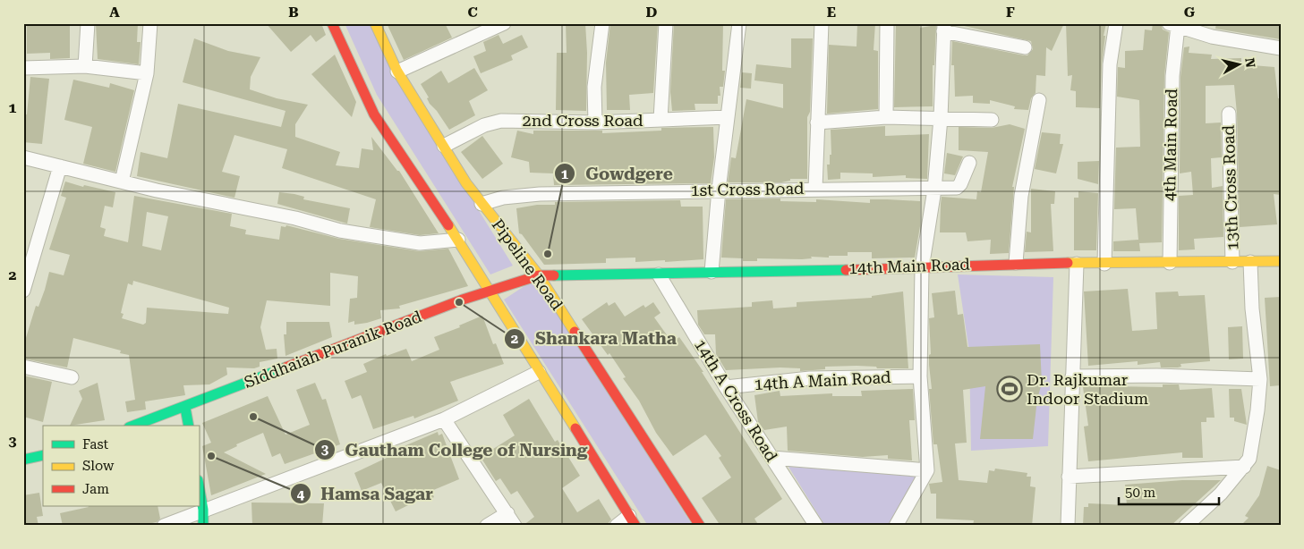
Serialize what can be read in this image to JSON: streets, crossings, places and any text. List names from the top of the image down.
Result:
{
  "streets": {
    "main road": ["Pipeline Road", "14th Main Road", "Siddhaiah Puranik Road"],
    "street": [
      "2nd Cross Road",
      "4th Main Road",
      "13th Cross Road",
      "1st Cross Road",
      "14th A Main Road",
      "14th A Cross Road"
    ]
  },
  "crossings": [
    ["2nd Cross Road", "Pipeline Road"],
    ["4th Main Road", "14th Main Road"],
    ["13th Cross Road", "14th Main Road"],
    ["1st Cross Road", "Pipeline Road"],
    ["Pipeline Road", "14th Main Road"],
    ["Pipeline Road", "Siddhaiah Puranik Road"],
    ["14th Main Road", "Siddhaiah Puranik Road"],
    ["14th Main Road", "14th A Cross Road"],
    ["14th A Main Road", "14th A Cross Road"]
  ],
  "places": {
    "other": [
      "Gowdgere",
      "Shankara Matha",
      "Gautham College of Nursing",
      "Hamsa Sagar"
    ],
    "sports": ["Dr. Rajkumar Indoor Stadium"]
  },
  "legend": ["Fast", "Slow", "Jam"],
  "scale_bar": "50 m",
  "north": "right",
  "grid": {
    "columns": [
      "A",
      "B",
      "C",
      "D",
      "E",
      "F",
      "G"
    ],
    "rows": ["1", "2", "3"]
  }
}
